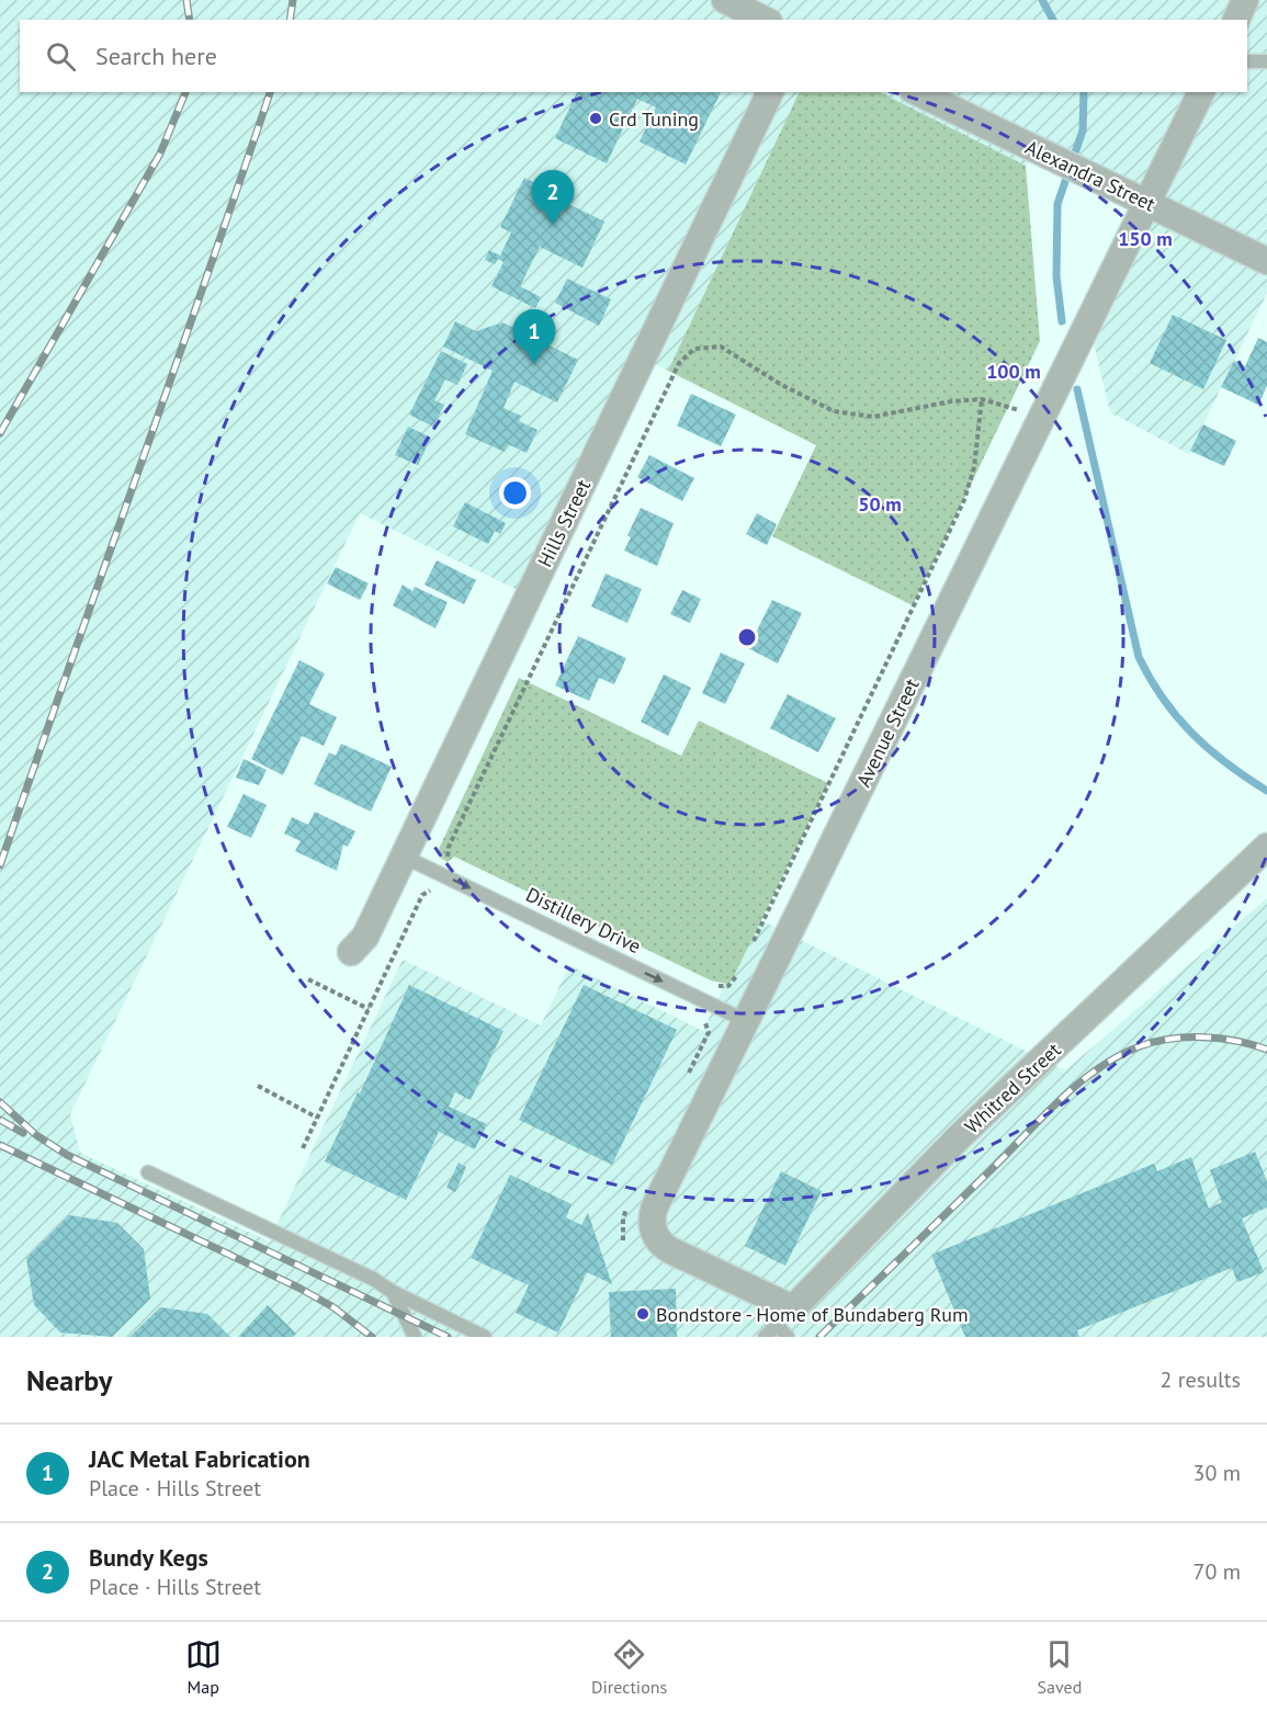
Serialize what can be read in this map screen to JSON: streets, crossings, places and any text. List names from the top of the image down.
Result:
{
  "streets": {
    "street": [
      "Alexandra Street",
      "Hills Street",
      "Avenue Street",
      "Whitred Street"
    ],
    "lane": ["Distillery Drive"]
  },
  "crossings": [
    ["Alexandra Street", "Avenue Street"],
    ["Hills Street", "Distillery Drive"],
    ["Avenue Street", "Distillery Drive"],
    ["Avenue Street", "Whitred Street"]
  ],
  "one_way": ["Distillery Drive"],
  "places": ["Crd Tuning", "Bondstore - Home of Bundaberg Rum"],
  "page": {
    "search": "Search here",
    "pins": ["2", "1"],
    "heading": ["Nearby", "2 results"],
    "list": [
      {
        "mark": "1",
        "name": "JAC Metal Fabrication",
        "note": "Place · Hills Street",
        "value": "30 m"
      },
      {
        "mark": "2",
        "name": "Bundy Kegs",
        "note": "Place · Hills Street",
        "value": "70 m"
      }
    ],
    "nav": ["Map", "Directions", "Saved"]
  },
  "rings": ["150 m", "100 m", "50 m"]
}
